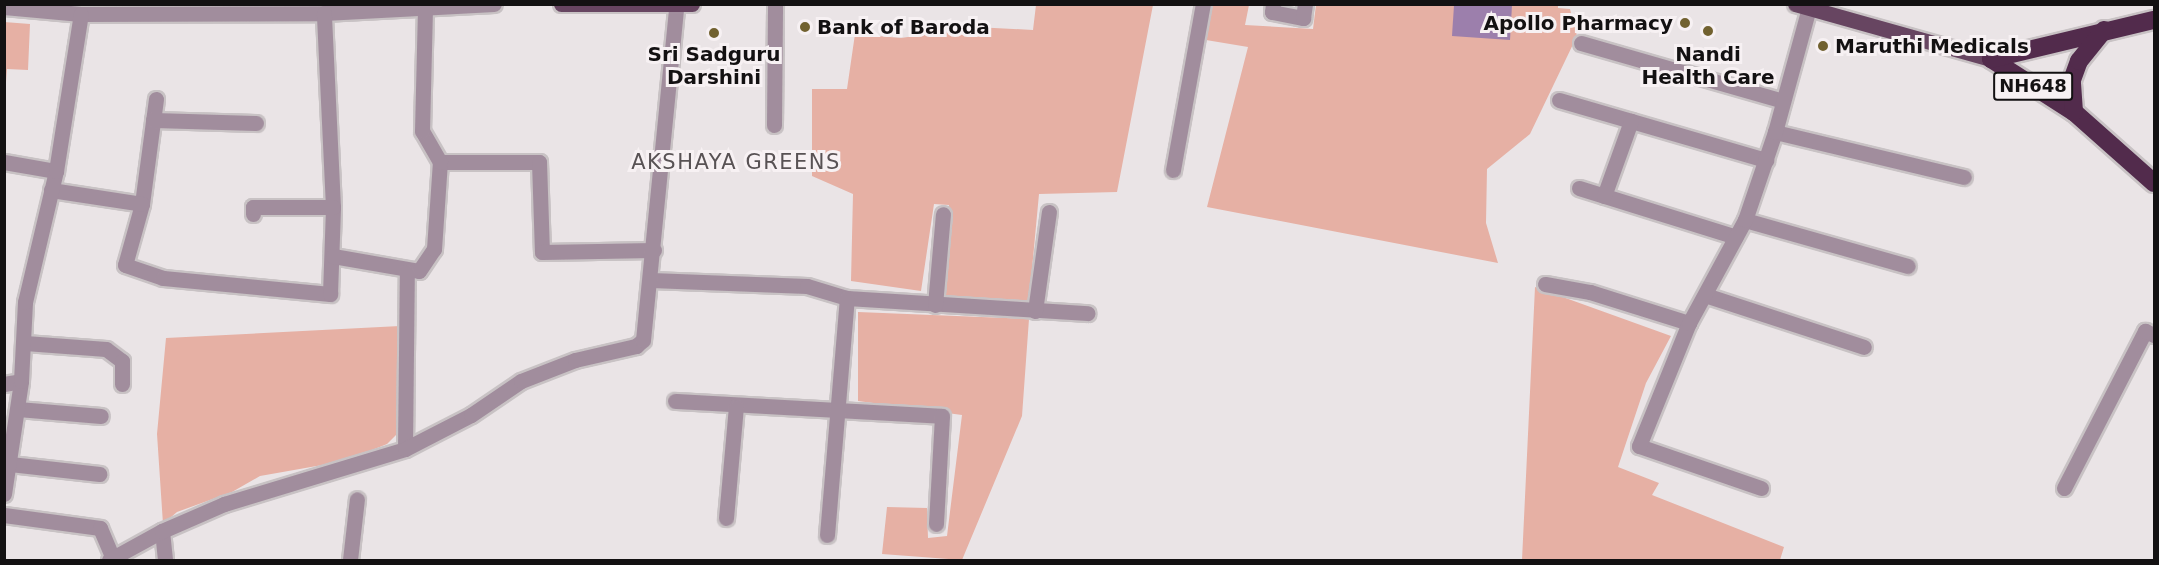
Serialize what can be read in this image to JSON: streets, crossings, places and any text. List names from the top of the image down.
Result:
{
  "streets": {
    "highway": ["NH648"]
  },
  "districts": ["AKSHAYA GREENS"],
  "places": [
    "Apollo Pharmacy",
    "Bank of Baroda",
    "Nandi Health Care",
    "Sri Sadguru Darshini",
    "Maruthi Medicals"
  ]
}
